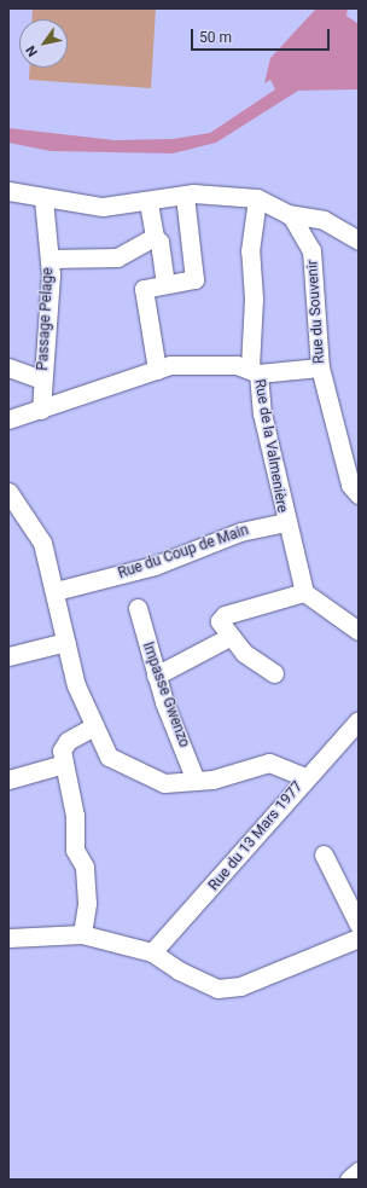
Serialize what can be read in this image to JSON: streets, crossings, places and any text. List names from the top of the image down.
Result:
{
  "streets": {
    "street": [
      "Rue du Souvenir",
      "Passage Pelage",
      "Rue de la Valmenière",
      "Rue du Coup de Main",
      "Impasse Gwenzo",
      "Rue du 13 Mars 1977"
    ]
  },
  "crossings": [
    ["Passage Pelage", "Rue de la Valmenière"],
    ["Rue de la Valmenière", "Rue du Coup de Main"]
  ],
  "scale_bar": "50 m",
  "north": "bottom left"
}
